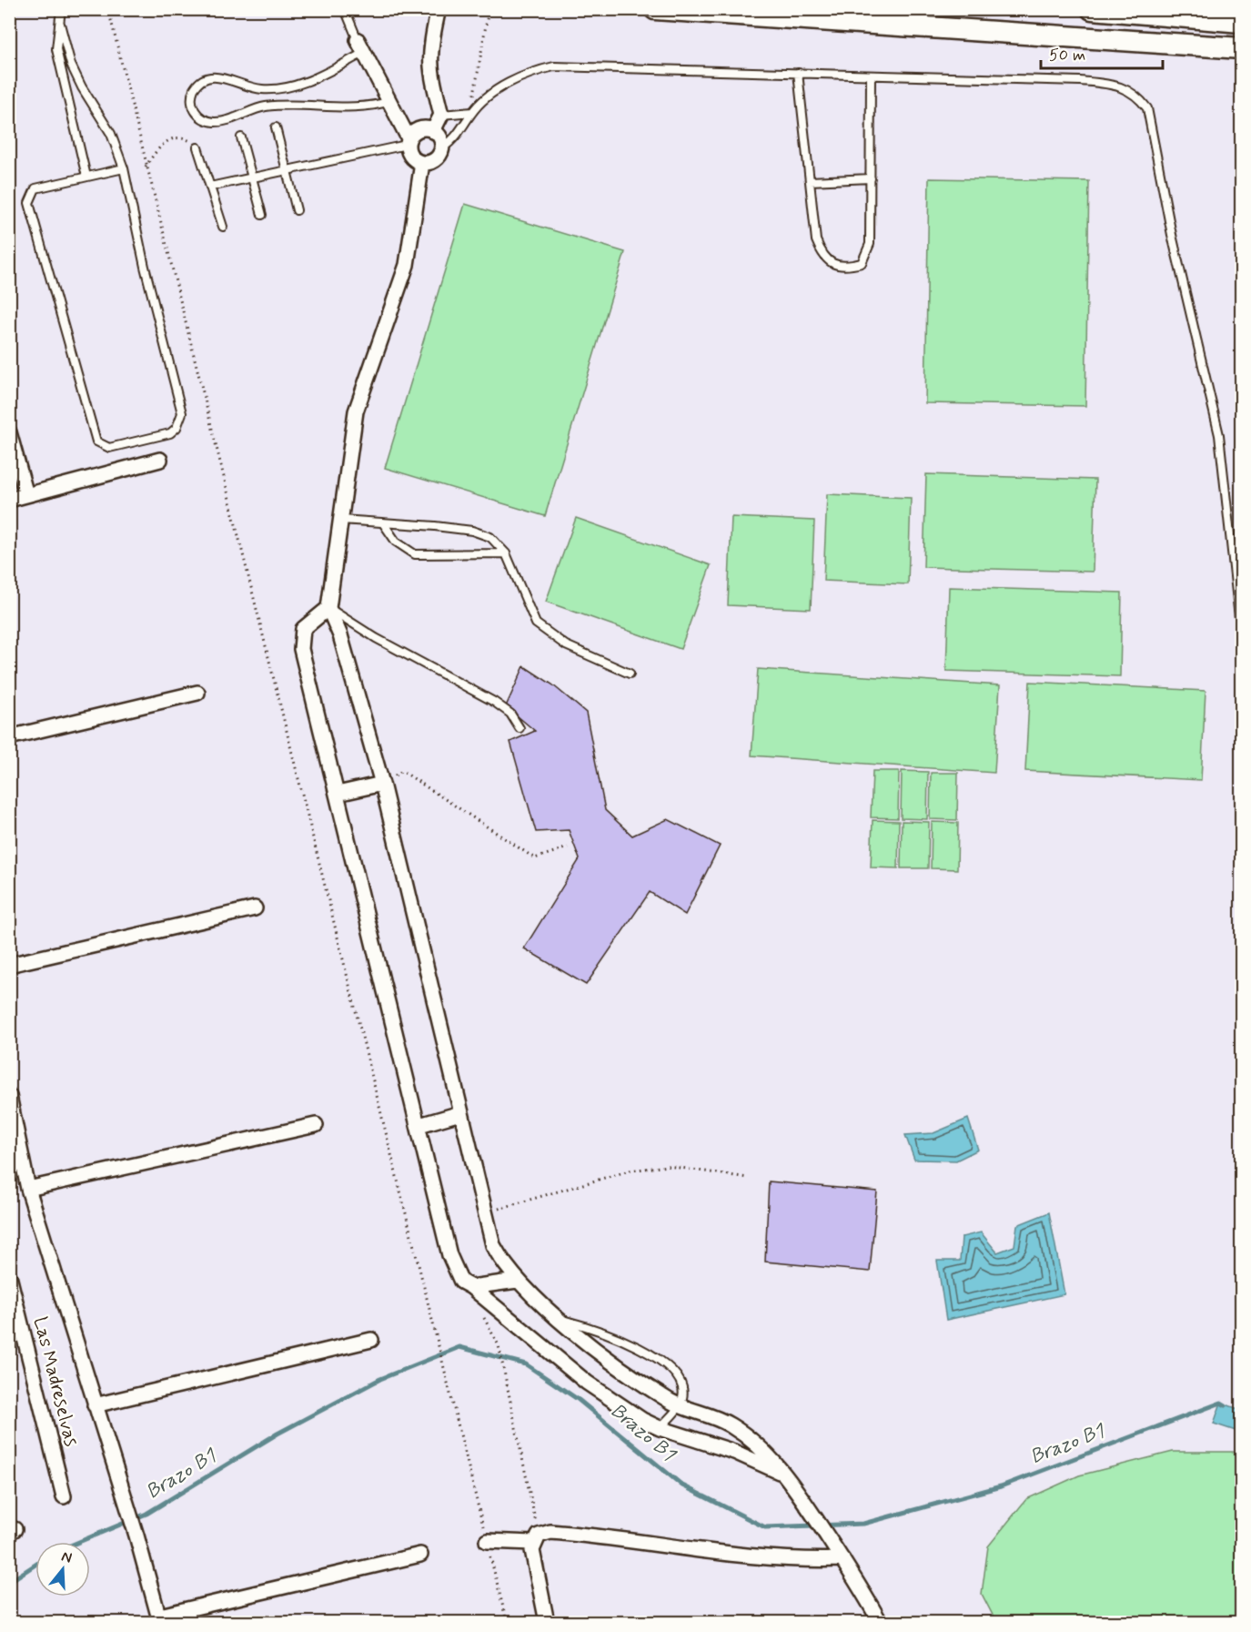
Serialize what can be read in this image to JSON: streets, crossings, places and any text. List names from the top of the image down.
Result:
{
  "streets": {
    "street": ["Las Madreselvas"]
  },
  "water": ["Brazo B1"],
  "scale_bar": "50 m",
  "north": "top"
}
